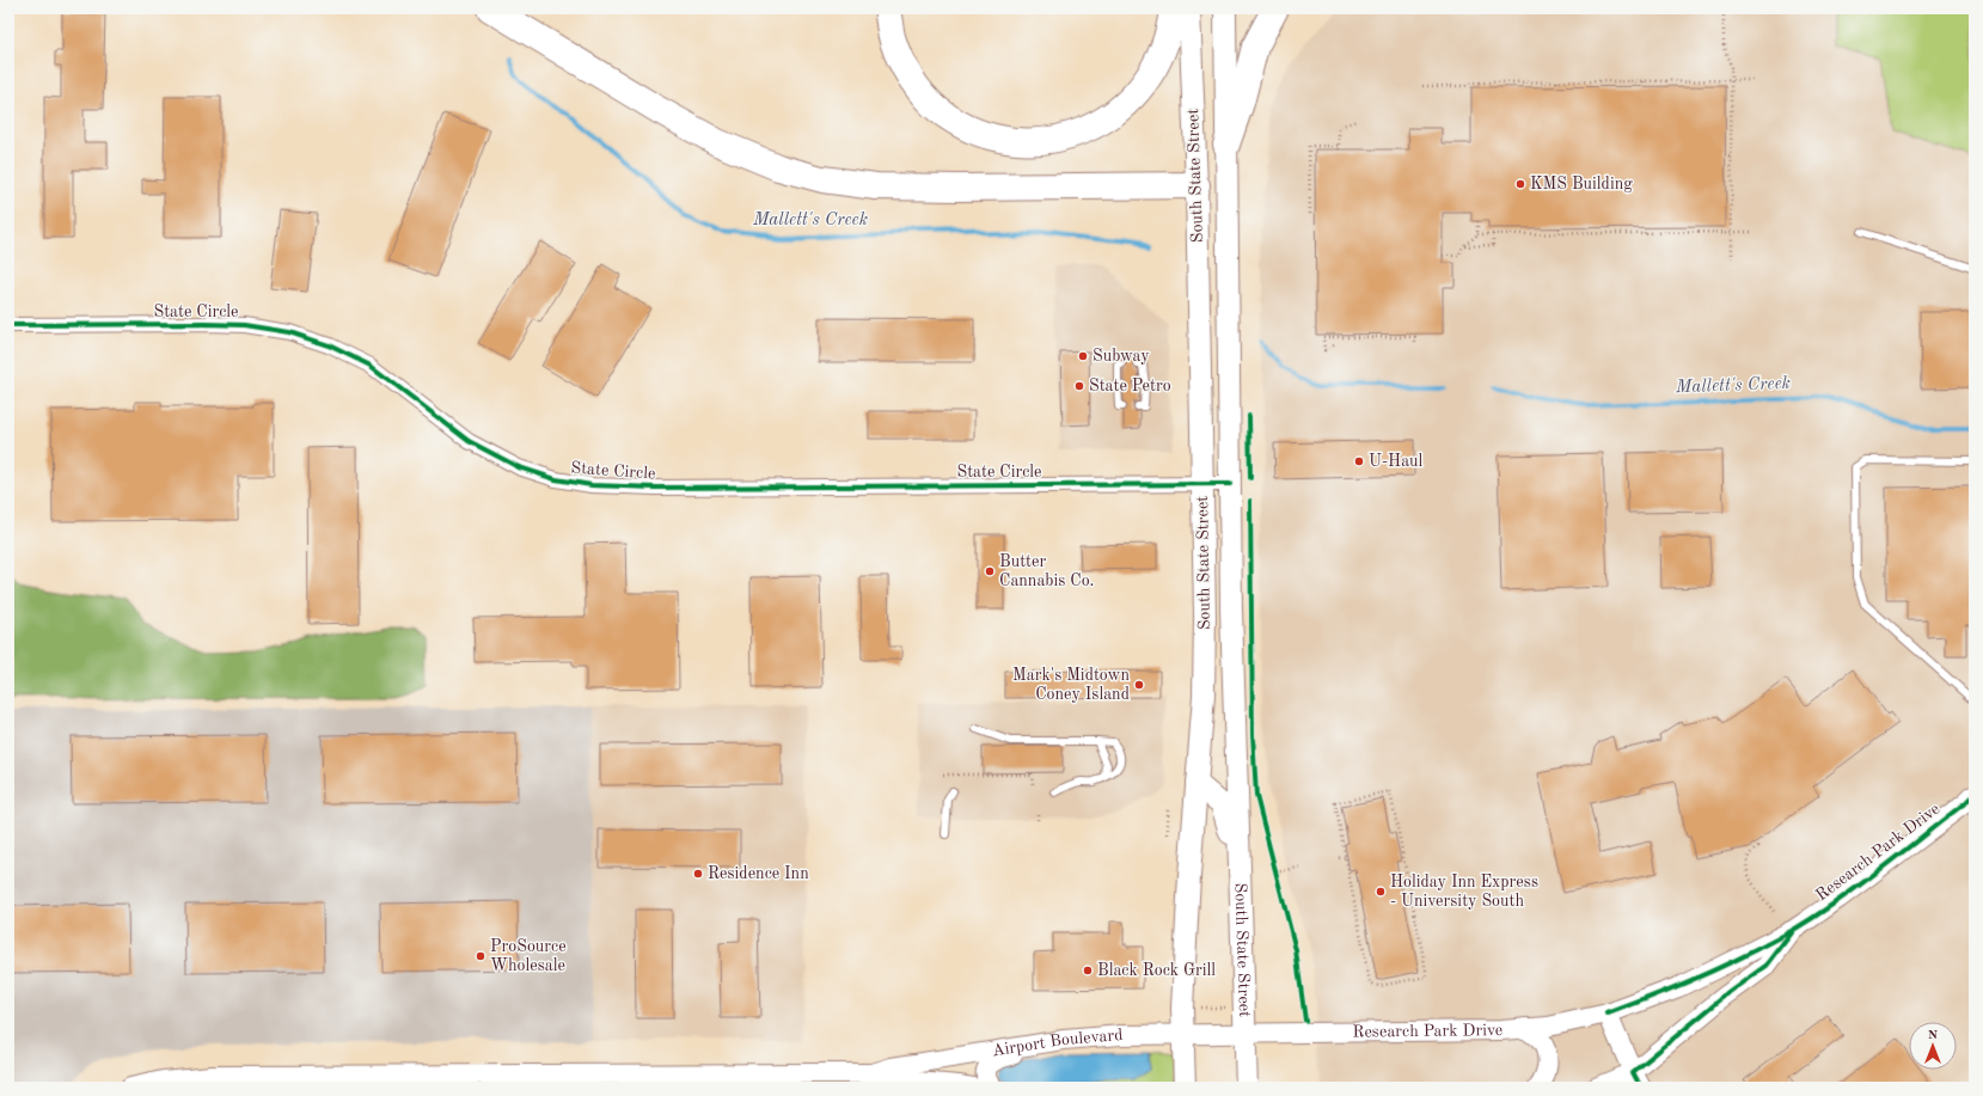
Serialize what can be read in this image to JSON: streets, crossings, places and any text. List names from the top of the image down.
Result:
{
  "streets": {
    "main road": ["South State Street"],
    "street": ["State Circle", "Research Park Drive", "Airport Boulevard"]
  },
  "crossings": [
    ["South State Street", "State Circle"],
    ["South State Street", "Research Park Drive"],
    ["South State Street", "Airport Boulevard"],
    ["Research Park Drive", "Airport Boulevard"]
  ],
  "water": ["Mallett's Creek"],
  "places": [
    "KMS Building",
    "Subway",
    "State Petro",
    "U-Haul",
    "Butter Cannabis Co.",
    "Mark's Midtown Coney Island",
    "Residence Inn",
    "Holiday Inn Express - University South",
    "ProSource Wholesale",
    "Black Rock Grill"
  ],
  "north": "top"
}
